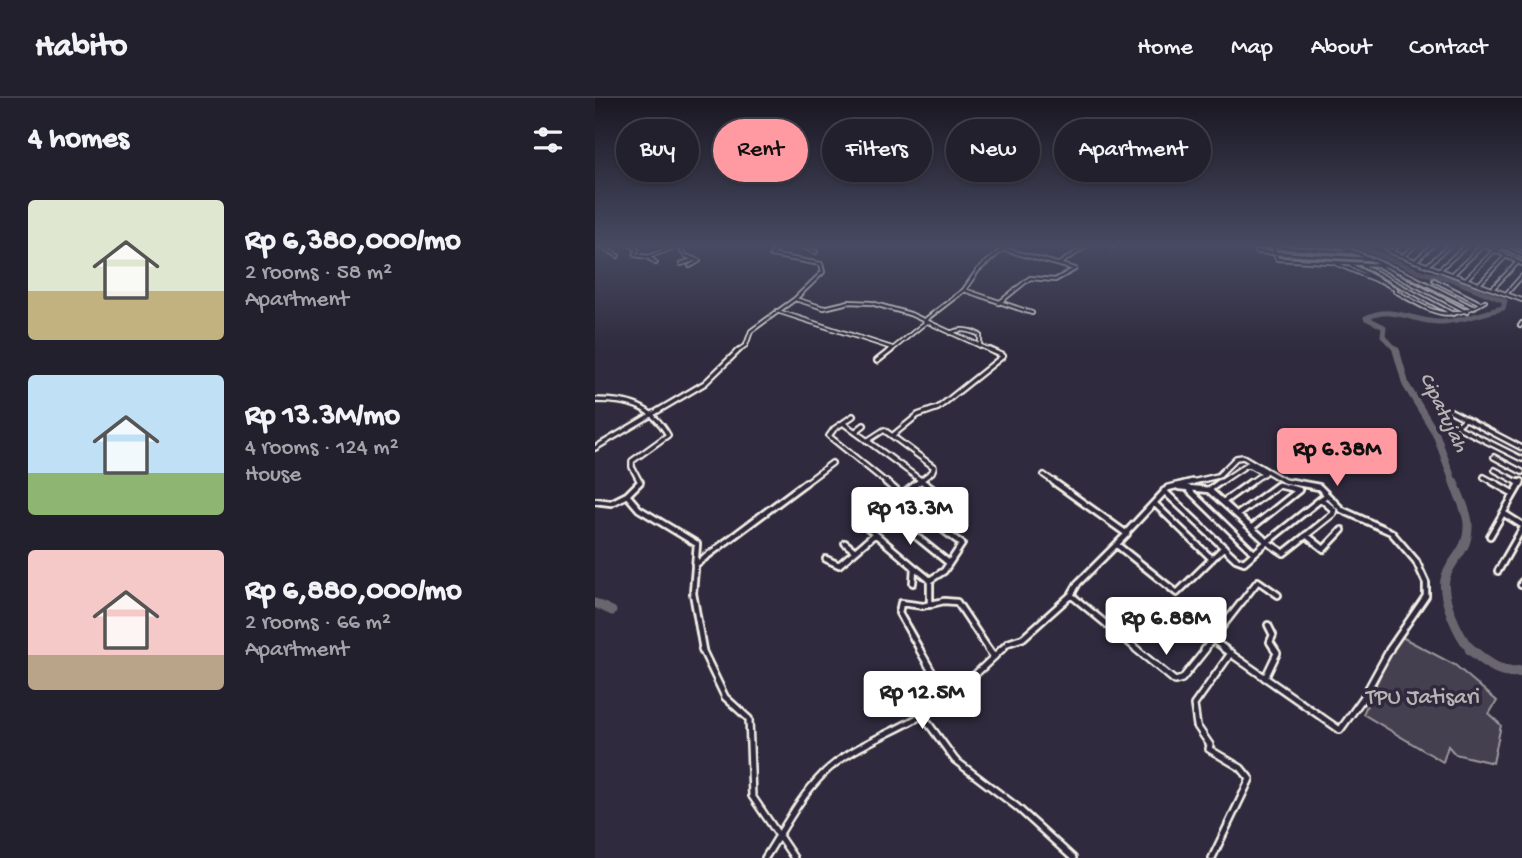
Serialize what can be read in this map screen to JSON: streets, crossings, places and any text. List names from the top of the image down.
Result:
{
  "water": ["Cipatujah"],
  "parks": ["TPU Jatisari"],
  "page": {
    "header": "Habito",
    "nav": [
      "Home",
      "Map",
      "About",
      "Contact"
    ],
    "heading": "4 homes",
    "chip": [
      "Buy",
      "Rent",
      "Filters",
      "New",
      "Apartment"
    ],
    "list": [
      {
        "name": "Rp 6,380,000/mo",
        "note": "2 rooms · 58 m² · Apartment"
      },
      {
        "name": "Rp 13.3M/mo",
        "note": "4 rooms · 124 m² · House"
      },
      {
        "name": "Rp 6,880,000/mo",
        "note": "2 rooms · 66 m² · Apartment"
      }
    ],
    "price": [
      "Rp 6.38M",
      "Rp 13.3M",
      "Rp 6.88M",
      "Rp 12.5M"
    ]
  }
}
